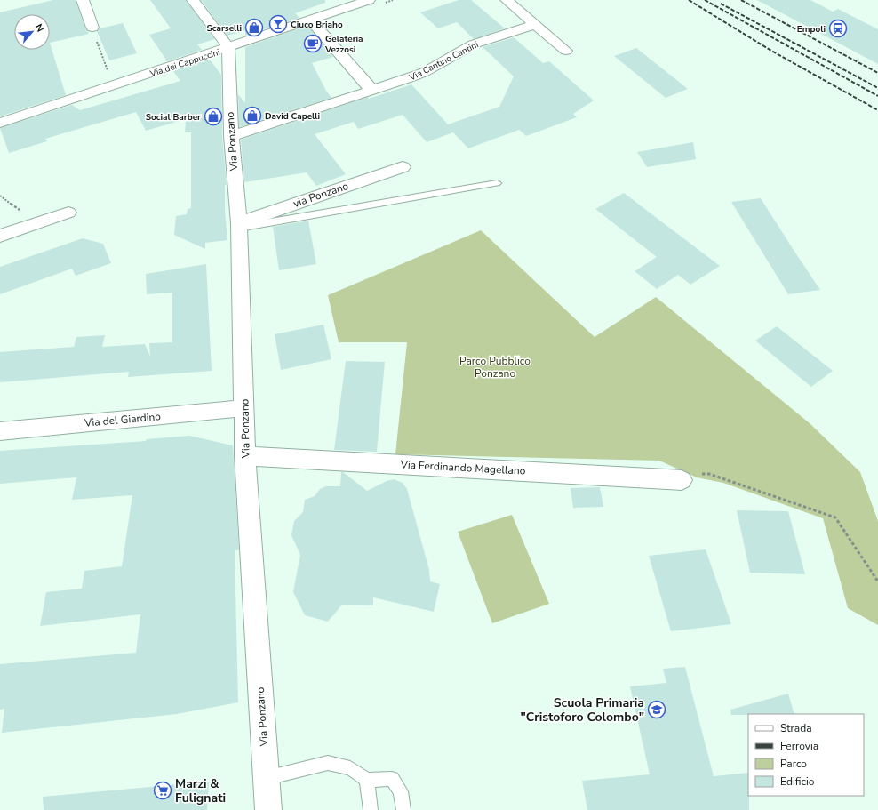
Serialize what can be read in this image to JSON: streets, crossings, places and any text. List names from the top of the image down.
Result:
{
  "streets": {
    "street": [
      "Via Cantino Cantini",
      "Via dei Cappuccini",
      "Via Ponzano",
      "via Ponzano",
      "Via del Giardino",
      "Via Ferdinando Magellano"
    ]
  },
  "crossings": [
    ["Via Cantino Cantini", "Via Ponzano"],
    ["Via dei Cappuccini", "Via Ponzano"],
    ["Via Ponzano", "via Ponzano"],
    ["Via Ponzano", "Via del Giardino"],
    ["Via Ponzano", "Via Ferdinando Magellano"]
  ],
  "parks": ["Parco Pubblico Ponzano"],
  "places": {
    "bar": ["Ciuco Briaho"],
    "shop": ["Scarselli", "David Capelli", "Social Barber"],
    "station": ["Empoli"],
    "cafe": ["Gelateria Vezzosi"],
    "school or university": ["Scuola Primaria \"Cristoforo Colombo\""],
    "supermarket": ["Marzi & Fulignati"]
  },
  "legend": [
    "Strada",
    "Ferrovia",
    "Parco",
    "Edificio"
  ],
  "north": "top right"
}
